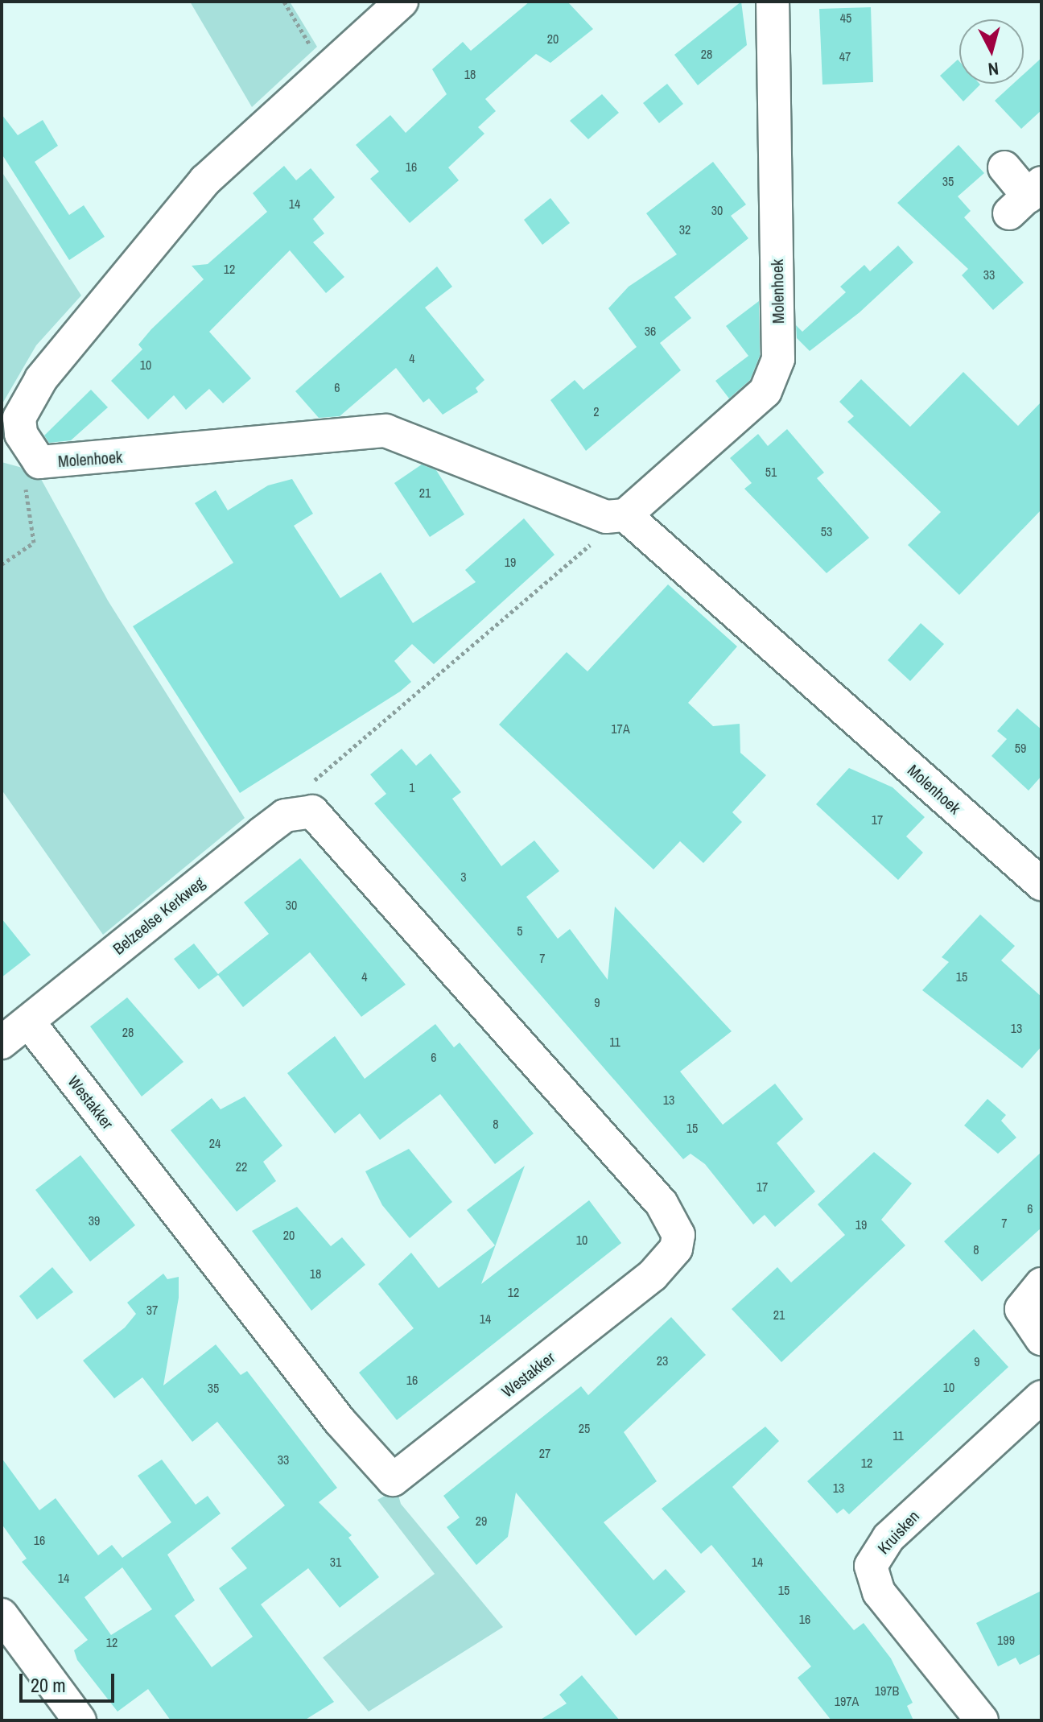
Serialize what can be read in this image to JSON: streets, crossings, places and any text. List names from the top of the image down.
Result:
{
  "streets": {
    "street": [
      "Molenhoek",
      "Belzeelse Kerkweg",
      "Westakker",
      "Kruisken"
    ]
  },
  "crossings": [
    ["Belzeelse Kerkweg", "Westakker"]
  ],
  "house_numbers": [
    "45",
    "20",
    "28",
    "47",
    "18",
    "16",
    "35",
    "14",
    "30",
    "32",
    "12",
    "33",
    "36",
    "4",
    "10",
    "6",
    "2",
    "51",
    "21",
    "53",
    "19",
    "17A",
    "59",
    "1",
    "17",
    "3",
    "30",
    "5",
    "7",
    "4",
    "15",
    "9",
    "13",
    "28",
    "11",
    "6",
    "13",
    "8",
    "15",
    "24",
    "22",
    "17",
    "6",
    "39",
    "7",
    "19",
    "20",
    "10",
    "8",
    "18",
    "12",
    "37",
    "21",
    "14",
    "23",
    "9",
    "16",
    "10",
    "35",
    "25",
    "11",
    "27",
    "33",
    "12",
    "13",
    "29",
    "16",
    "31",
    "14",
    "14",
    "15",
    "16",
    "199",
    "12",
    "197B",
    "197A"
  ],
  "scale_bar": "20 m",
  "north": "bottom"
}
